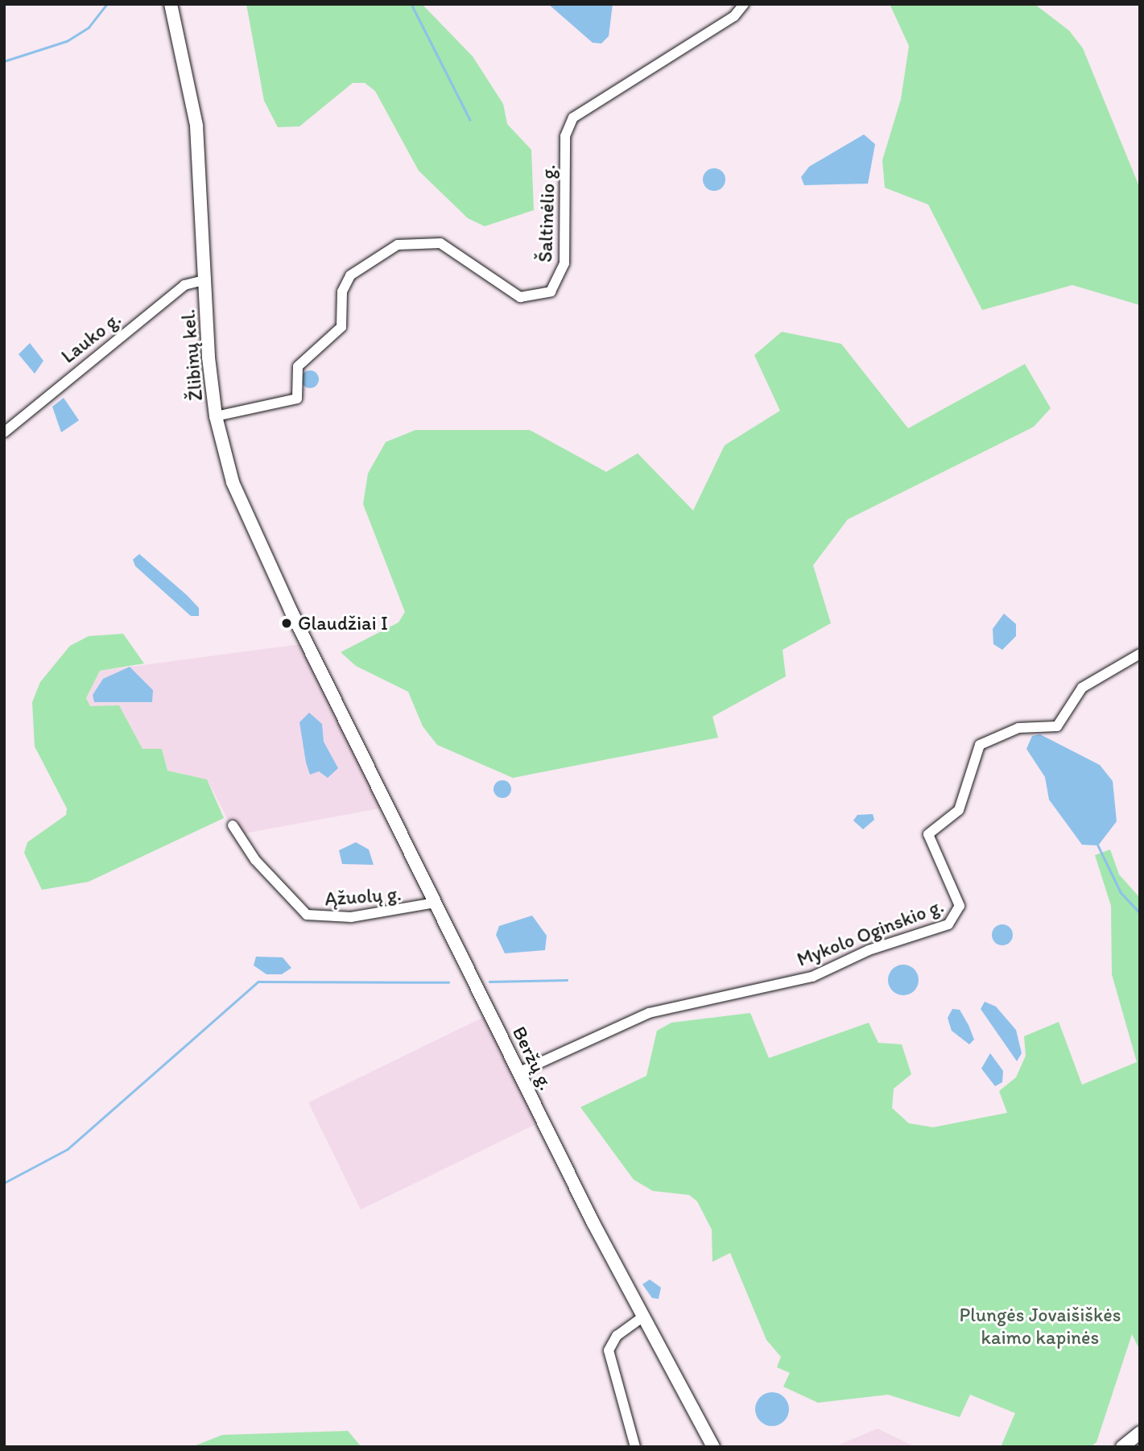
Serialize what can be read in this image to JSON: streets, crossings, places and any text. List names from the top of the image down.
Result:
{
  "streets": {
    "main road": ["Žlibinų kel.", "Beržų g."],
    "street": [
      "Šaltinėlio g.",
      "Lauko g.",
      "Ąžuolų g.",
      "Mykolo Oginskio g."
    ]
  },
  "crossings": [
    ["Šaltinėlio g.", "Žlibinų kel."],
    ["Lauko g.", "Žlibinų kel."],
    ["Žlibinų kel.", "Beržų g."],
    ["Ąžuolų g.", "Beržų g."],
    ["Mykolo Oginskio g.", "Beržų g."]
  ],
  "parks": ["Plungės Jovaišiškės kaimo kapinės"],
  "places": ["Glaudžiai I"]
}
